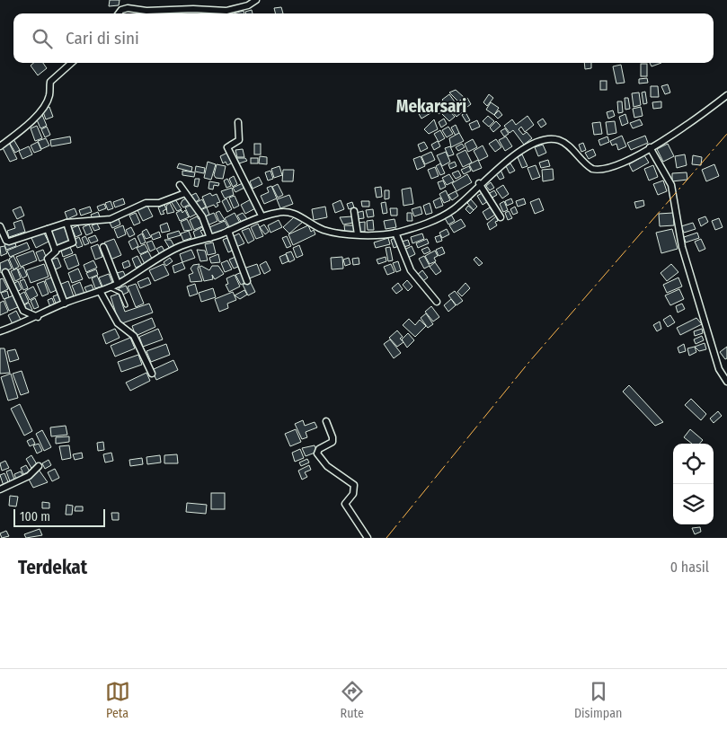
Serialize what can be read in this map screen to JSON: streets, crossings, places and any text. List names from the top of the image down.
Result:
{
  "districts": ["Mekarsari"],
  "scale_bar": "100 m",
  "page": {
    "search": "Cari di sini",
    "scale": "100 m",
    "heading": ["Terdekat", "0 hasil"],
    "nav": ["Peta", "Rute", "Disimpan"]
  }
}
